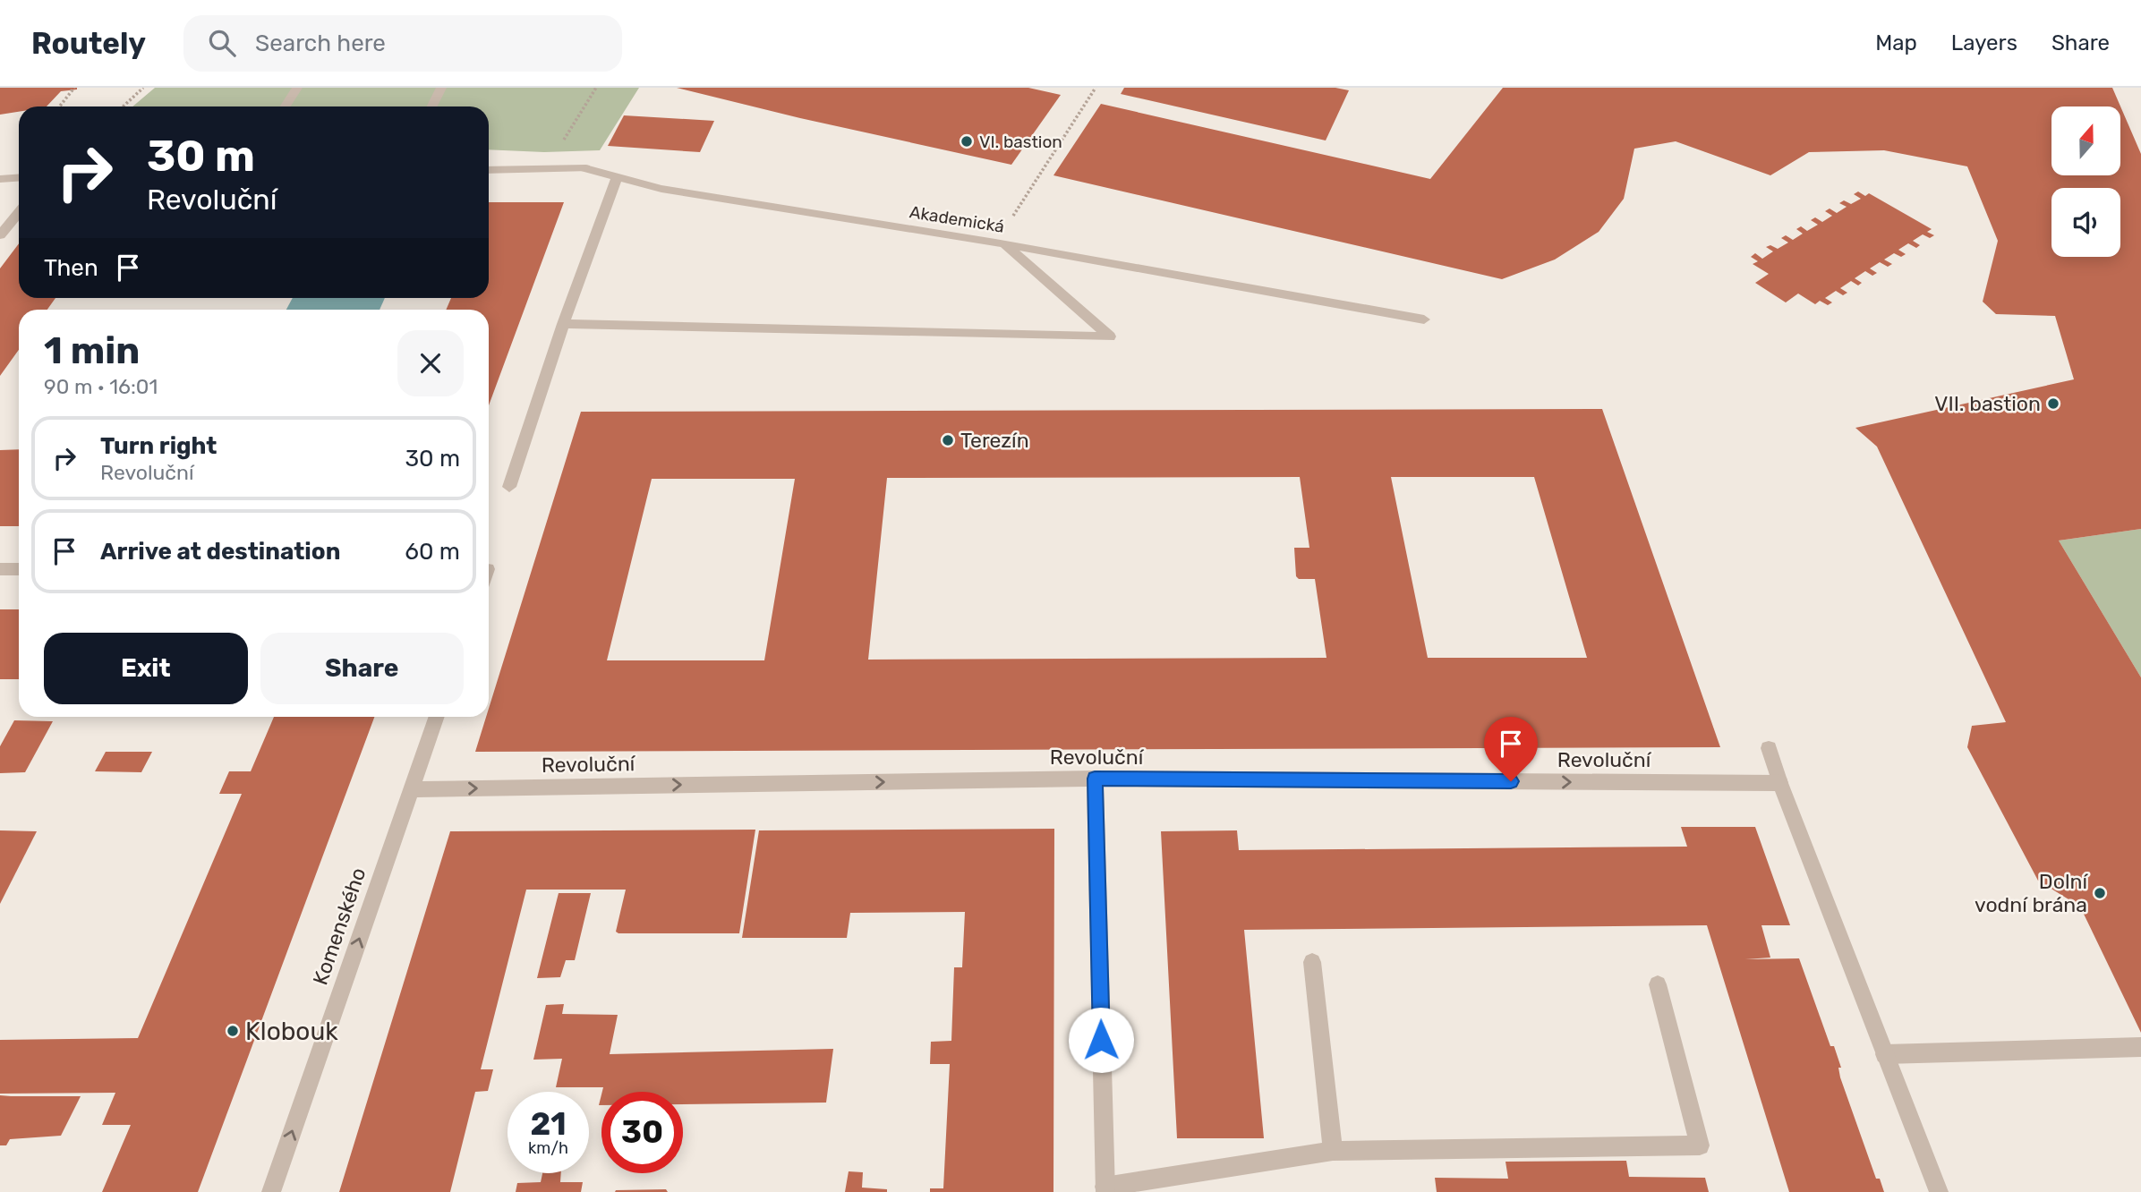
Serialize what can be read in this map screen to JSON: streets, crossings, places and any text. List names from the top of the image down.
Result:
{
  "streets": {
    "street": ["Akademická", "Revoluční", "Komenského"]
  },
  "crossings": [
    ["Revoluční", "Komenského"]
  ],
  "one_way": ["Revoluční", "Komenského"],
  "places": [
    "VI. bastion",
    "VII. bastion",
    "Terezín",
    "Dolní vodní brána",
    "Klobouk"
  ],
  "north": "top",
  "page": {
    "header": "Routely",
    "search": "Search here",
    "nav": ["Map", "Layers", "Share"],
    "turn": ["30 m", "Revoluční"],
    "then": "Then",
    "heading": ["1 min", "90 m · 16:01"],
    "list": [
      {
        "name": "Turn right",
        "note": "Revoluční",
        "value": "30 m"
      },
      {
        "name": "Arrive at destination",
        "value": "60 m"
      }
    ],
    "buttons": ["Exit", "Share"],
    "speed": "21 km/h",
    "limit": "30"
  }
}
